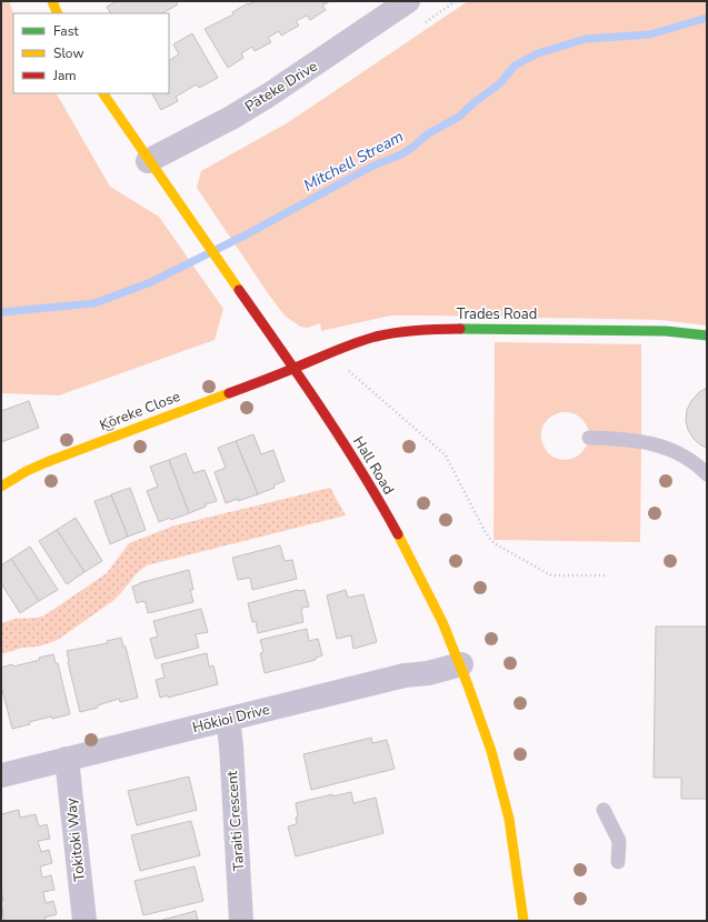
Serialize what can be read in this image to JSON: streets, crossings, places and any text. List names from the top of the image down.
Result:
{
  "streets": {
    "street": [
      "Pāteke Drive",
      "Trades Road",
      "Kōreke Close",
      "Hall Road",
      "Hōkioi Drive",
      "Taraiti Crescent",
      "Tokitoki Way"
    ]
  },
  "crossings": [
    ["Pāteke Drive", "Hall Road"],
    ["Trades Road", "Kōreke Close"],
    ["Trades Road", "Hall Road"],
    ["Kōreke Close", "Hall Road"],
    ["Hall Road", "Hōkioi Drive"],
    ["Hōkioi Drive", "Taraiti Crescent"],
    ["Hōkioi Drive", "Tokitoki Way"]
  ],
  "water": ["Mitchell Stream"],
  "legend": ["Fast", "Slow", "Jam"]
}
